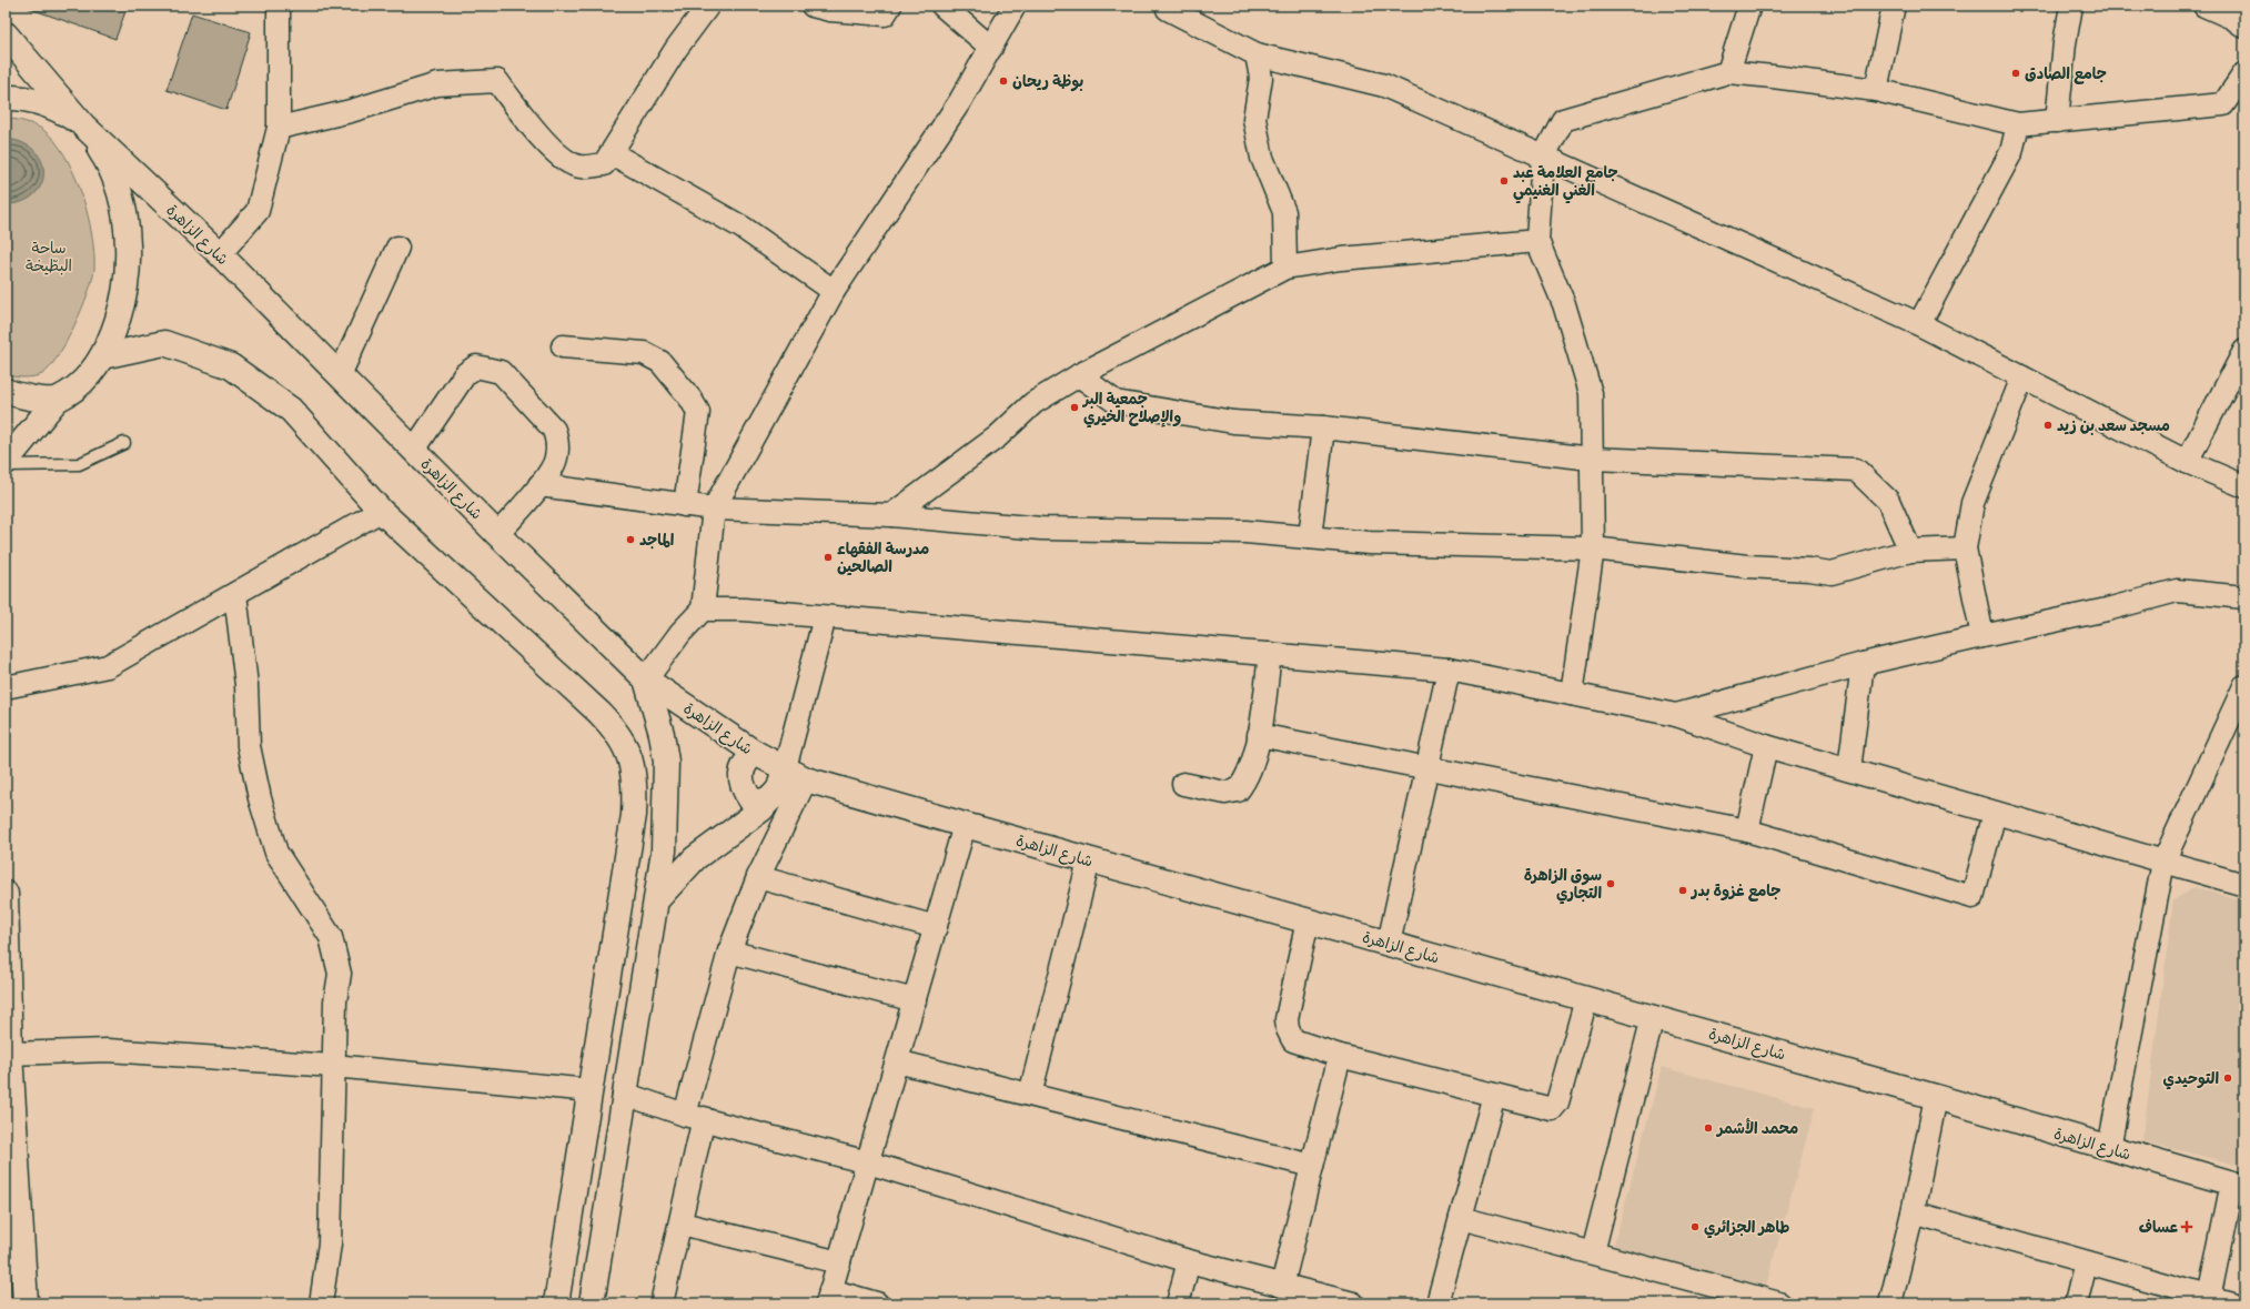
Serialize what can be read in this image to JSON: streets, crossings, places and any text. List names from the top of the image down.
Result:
{
  "streets": {
    "main road": ["شارع الزاهرة"]
  },
  "parks": ["ساحة البطّيخة"],
  "places": {
    "other": [
      "جامع الصادق",
      "بوظة ريحان",
      "جامع العلامة عبد الغني الغنيمي",
      "جمعية البر والإصلاح الخيري",
      "مسجد سعد بن زيد",
      "الماجد",
      "مدرسة الفقهاء الصالحين",
      "سوق الزاهرة التجاري",
      "جامع غزوة بدر",
      "التوحيدي",
      "محمد الأشمر",
      "طاهر الجزائري"
    ],
    "health": ["عساف"]
  }
}
